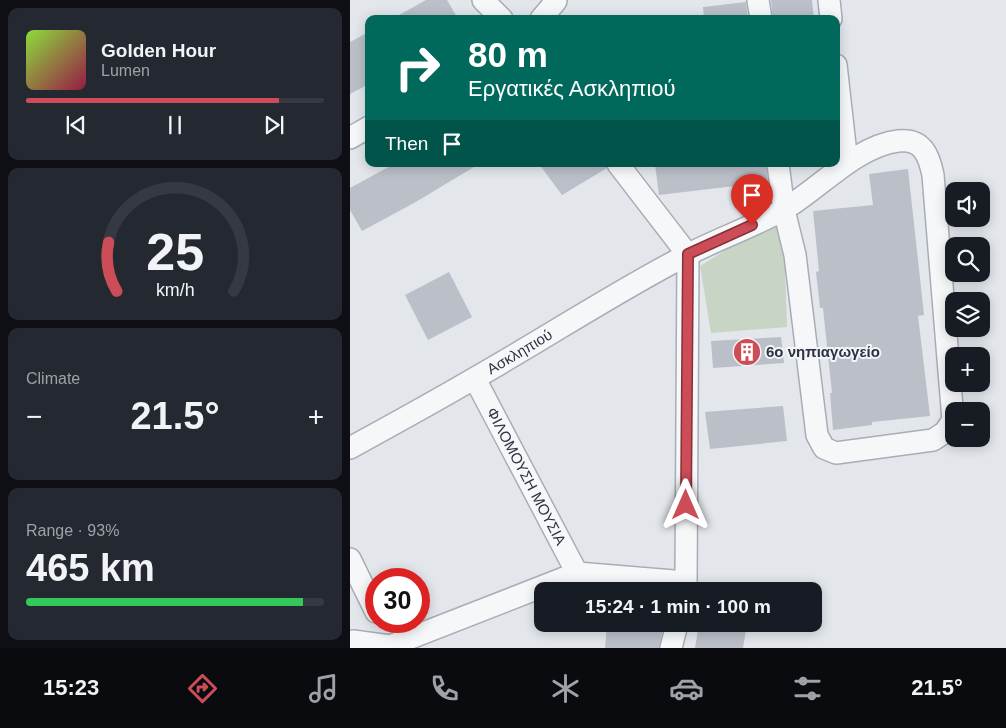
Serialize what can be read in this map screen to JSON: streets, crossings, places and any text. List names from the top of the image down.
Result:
{
  "streets": {
    "street": ["Ασκληπιού", "ΦΙΛΟΜΟΥΣΗ ΜΟΥΣΙΑ"]
  },
  "crossings": [
    ["Ασκληπιού", "ΦΙΛΟΜΟΥΣΗ ΜΟΥΣΙΑ"]
  ],
  "places": {
    "building": ["6ο νηπιαγωγείο"]
  },
  "page": {
    "turn": ["80 m", "Εργατικές Ασκληπιού"],
    "song": ["Golden Hour", "Lumen"],
    "then": "Then",
    "map_buttons": ["+", "−"],
    "tile": [
      "Climate",
      ["Range · 93%", "465 km"]
    ],
    "heat": ["−", "21.5°", "+"],
    "limit": "30",
    "trip": "15:24 · 1 min · 100 m",
    "tabs": ["15:23", "21.5°"],
    "gauge": ["25", "km/h"]
  }
}
